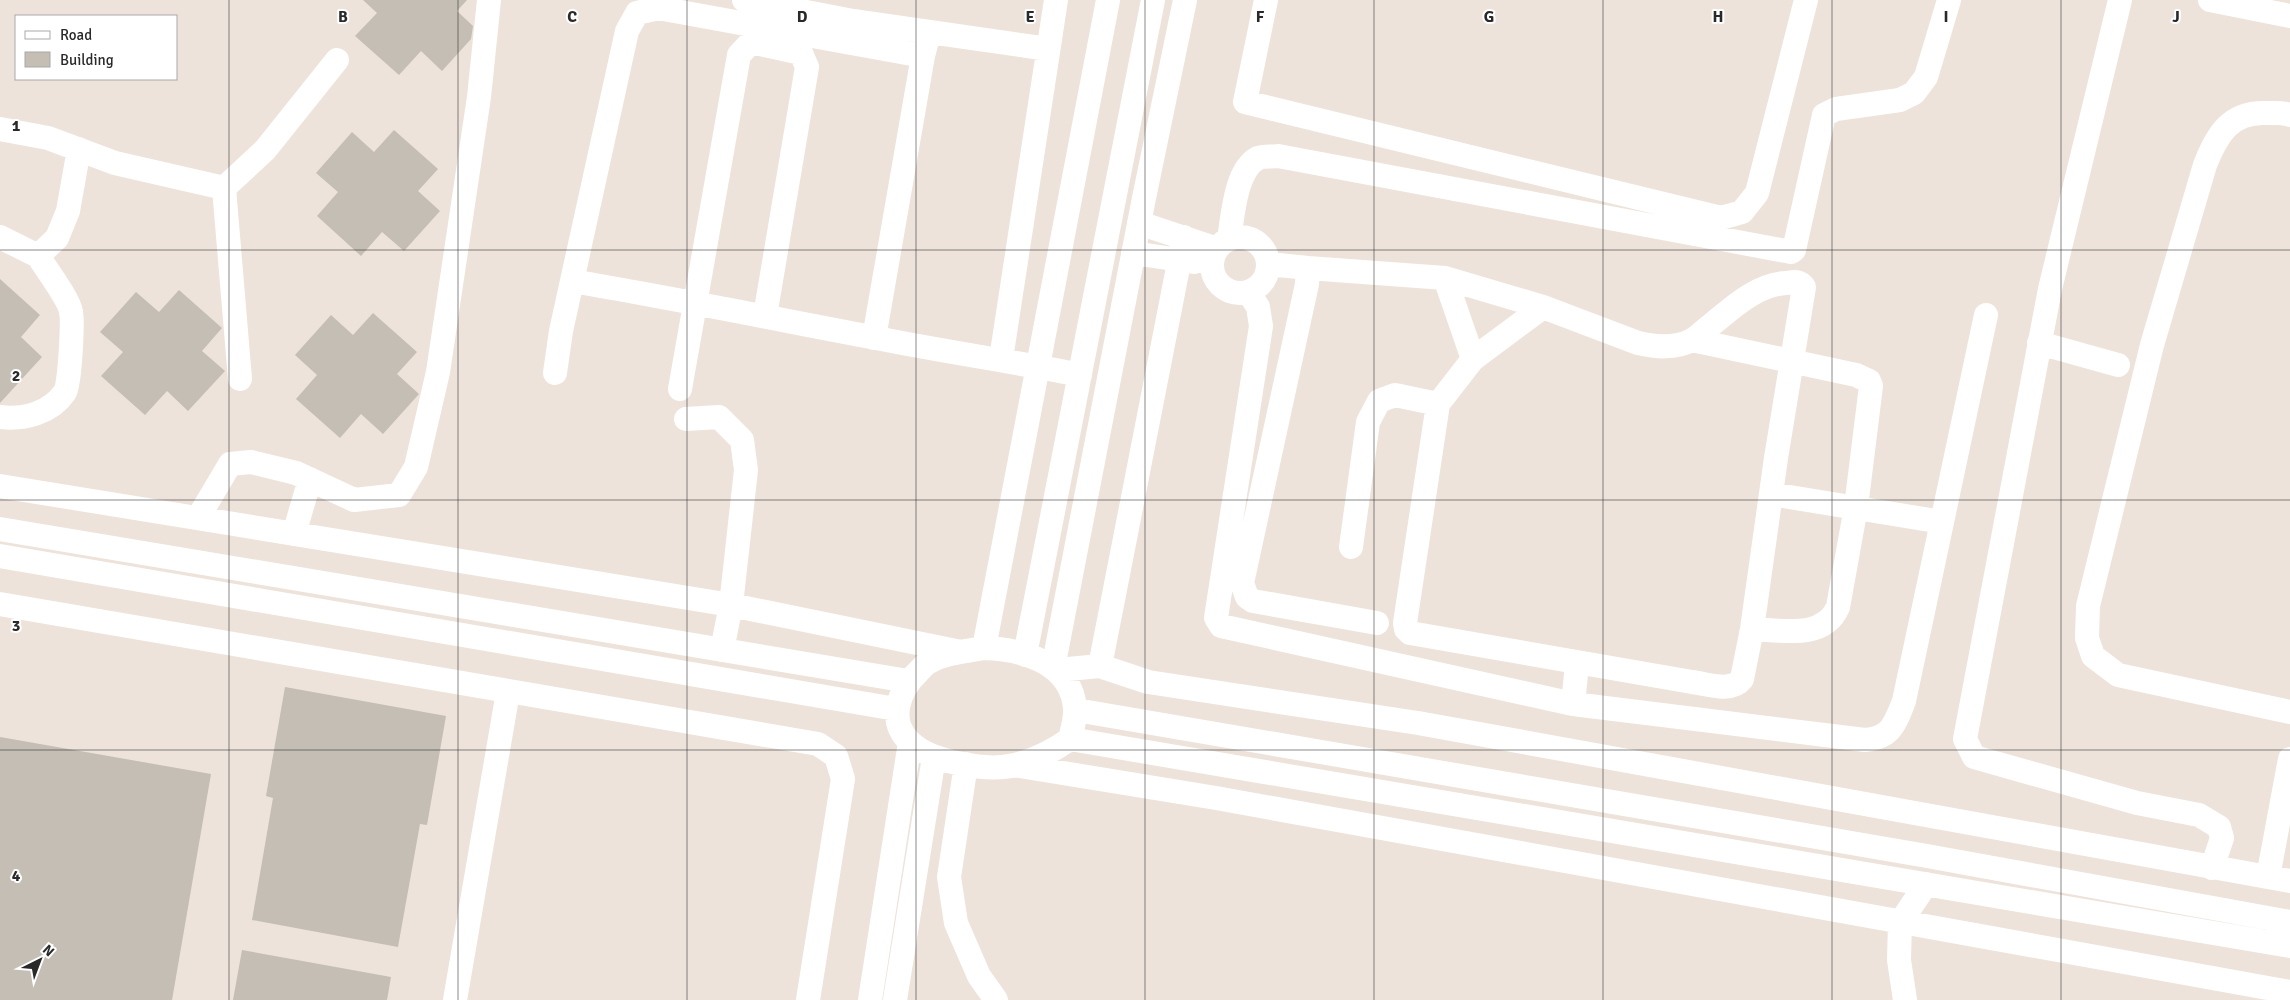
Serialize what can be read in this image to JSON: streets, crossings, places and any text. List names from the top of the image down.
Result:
{
  "legend": ["Road", "Building"],
  "north": "top right",
  "grid": {
    "columns": [
      "B",
      "C",
      "D",
      "E",
      "F",
      "G",
      "H",
      "I",
      "J"
    ],
    "rows": [
      "1",
      "2",
      "3",
      "4"
    ]
  }
}
